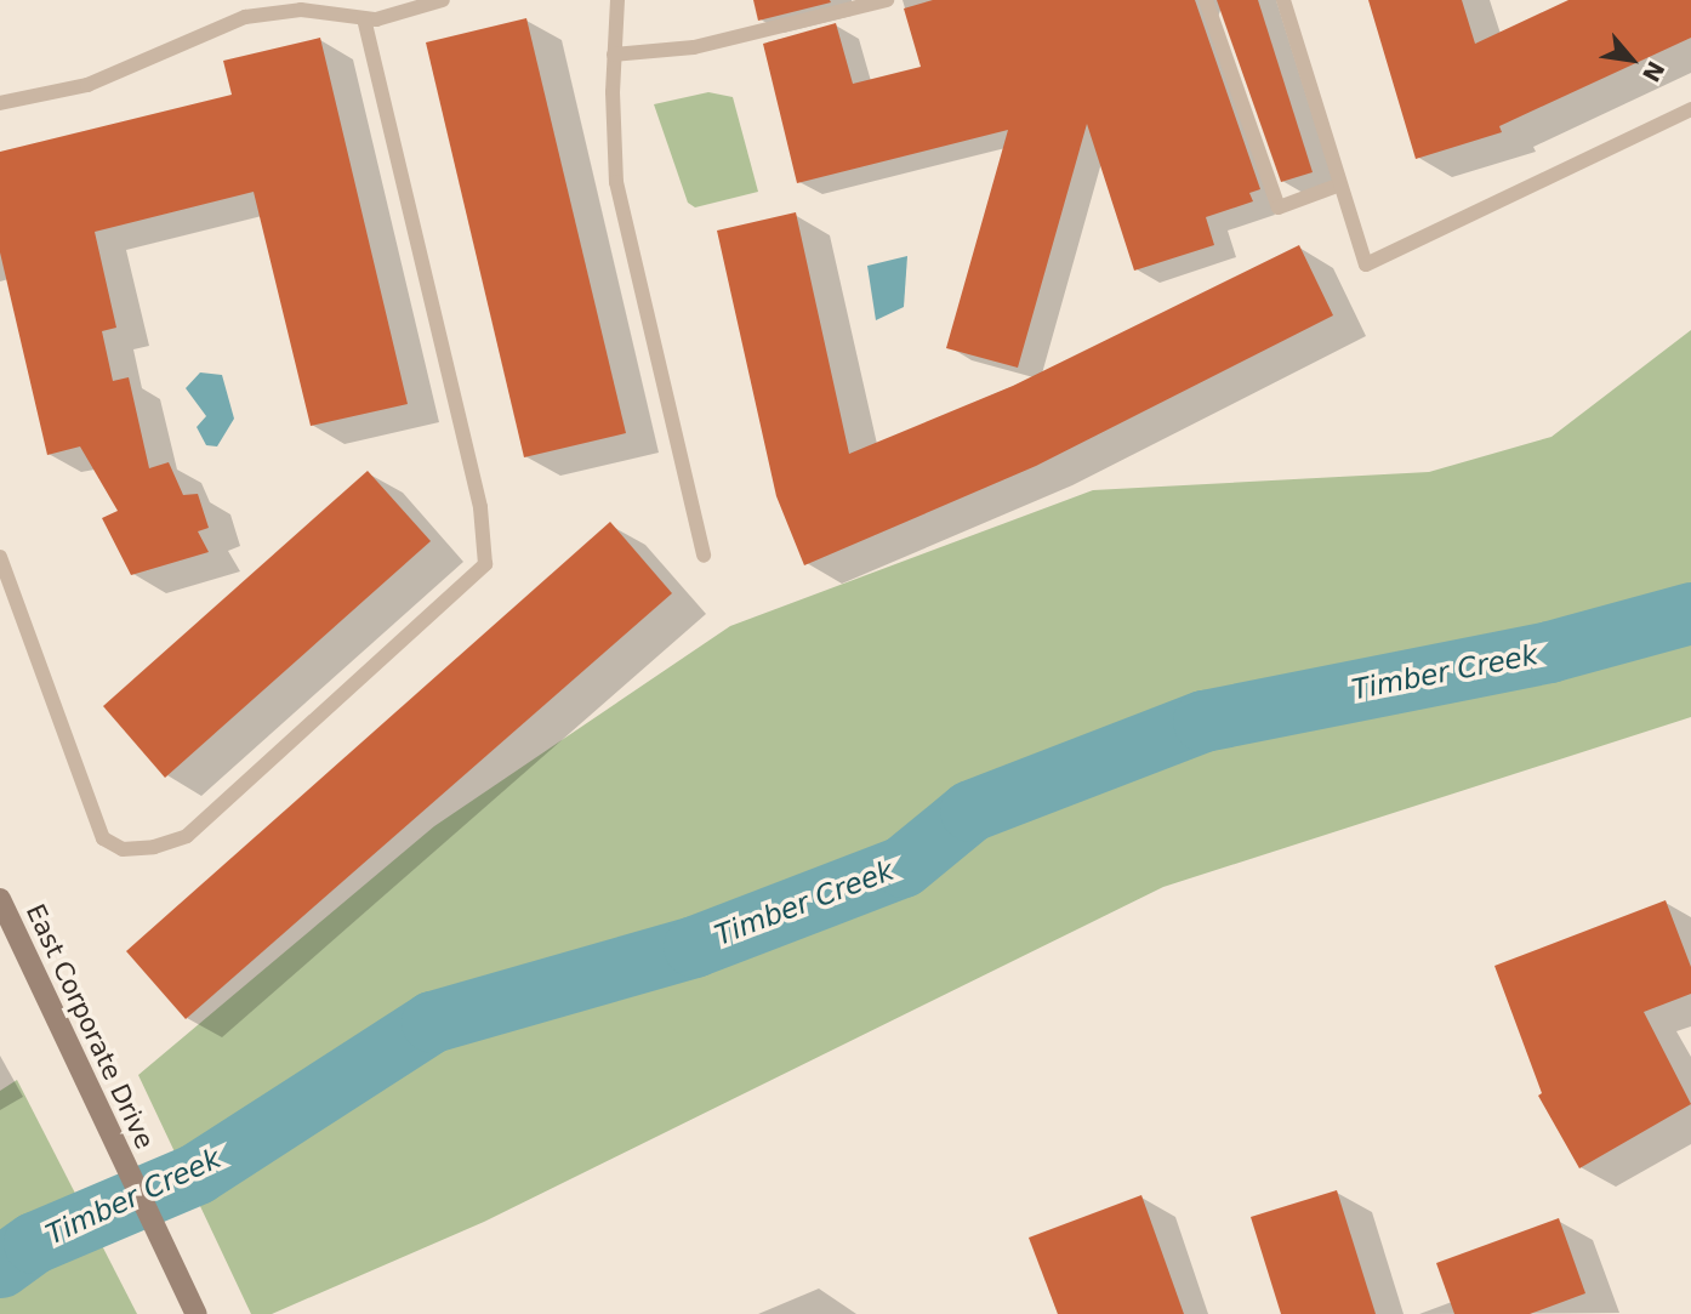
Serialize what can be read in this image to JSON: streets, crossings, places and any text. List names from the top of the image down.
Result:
{
  "streets": {
    "main road": ["East Corporate Drive"]
  },
  "water": ["Timber Creek"],
  "north": "bottom right"
}
